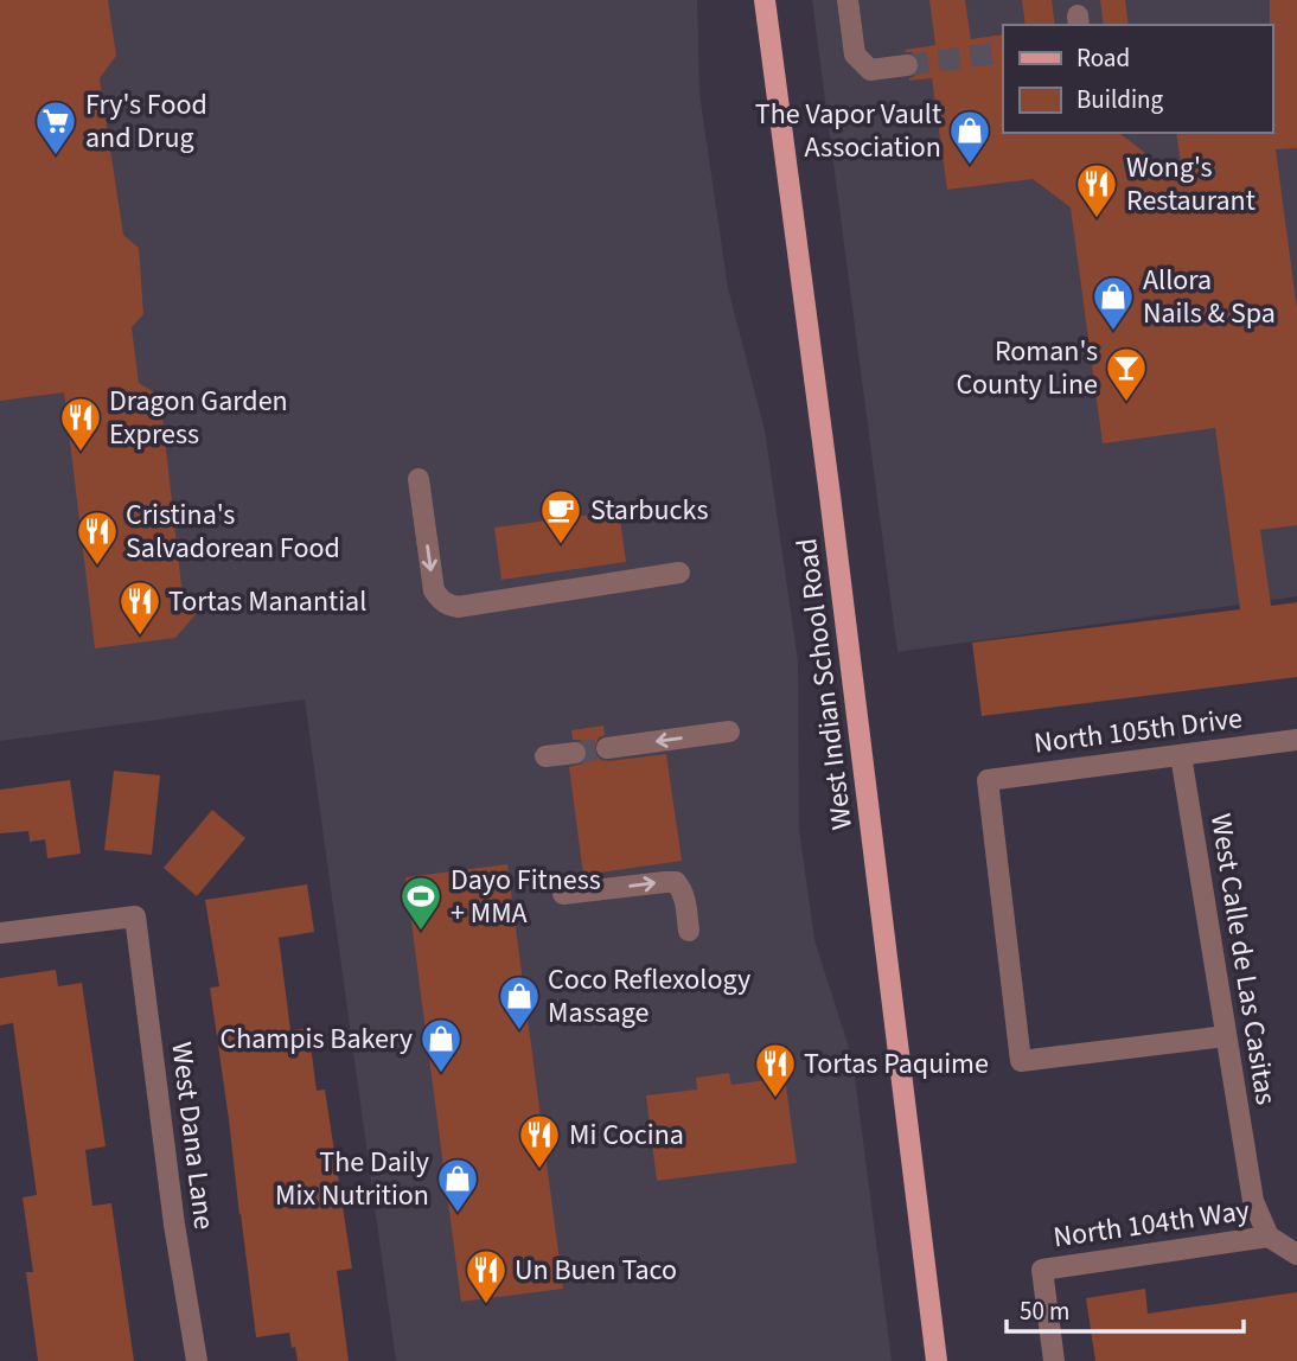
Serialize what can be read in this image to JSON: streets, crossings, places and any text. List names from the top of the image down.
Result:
{
  "streets": {
    "main road": ["West Indian School Road"],
    "street": [
      "North 105th Drive",
      "West Calle de Las Casitas",
      "West Dana Lane",
      "North 104th Way"
    ]
  },
  "crossings": [
    ["North 105th Drive", "West Calle de Las Casitas"],
    ["West Calle de Las Casitas", "North 104th Way"]
  ],
  "places": {
    "supermarket": ["Fry's Food and Drug"],
    "shop": [
      "The Vapor Vault Association",
      "Allora Nails & Spa",
      "Coco Reflexology Massage",
      "Champis Bakery",
      "The Daily Mix Nutrition"
    ],
    "restaurant": [
      "Wong's Restaurant",
      "Dragon Garden Express",
      "Cristina's Salvadorean Food",
      "Tortas Manantial",
      "Tortas Paquime",
      "Mi Cocina",
      "Un Buen Taco"
    ],
    "bar": ["Roman's County Line"],
    "cafe": ["Starbucks"],
    "sports": ["Dayo Fitness + MMA"]
  },
  "legend": ["Road", "Building"],
  "scale_bar": "50 m"
}
